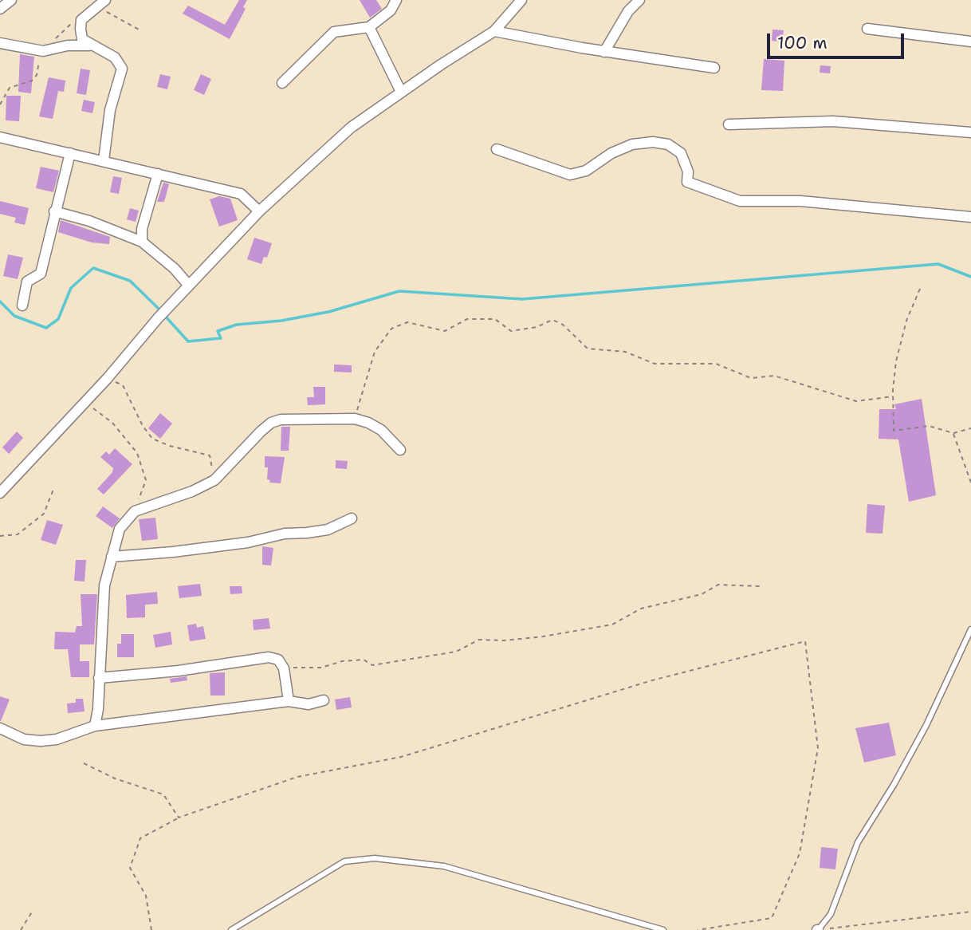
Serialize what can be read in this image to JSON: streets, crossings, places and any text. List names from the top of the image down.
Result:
{
  "scale_bar": "100 m"
}
